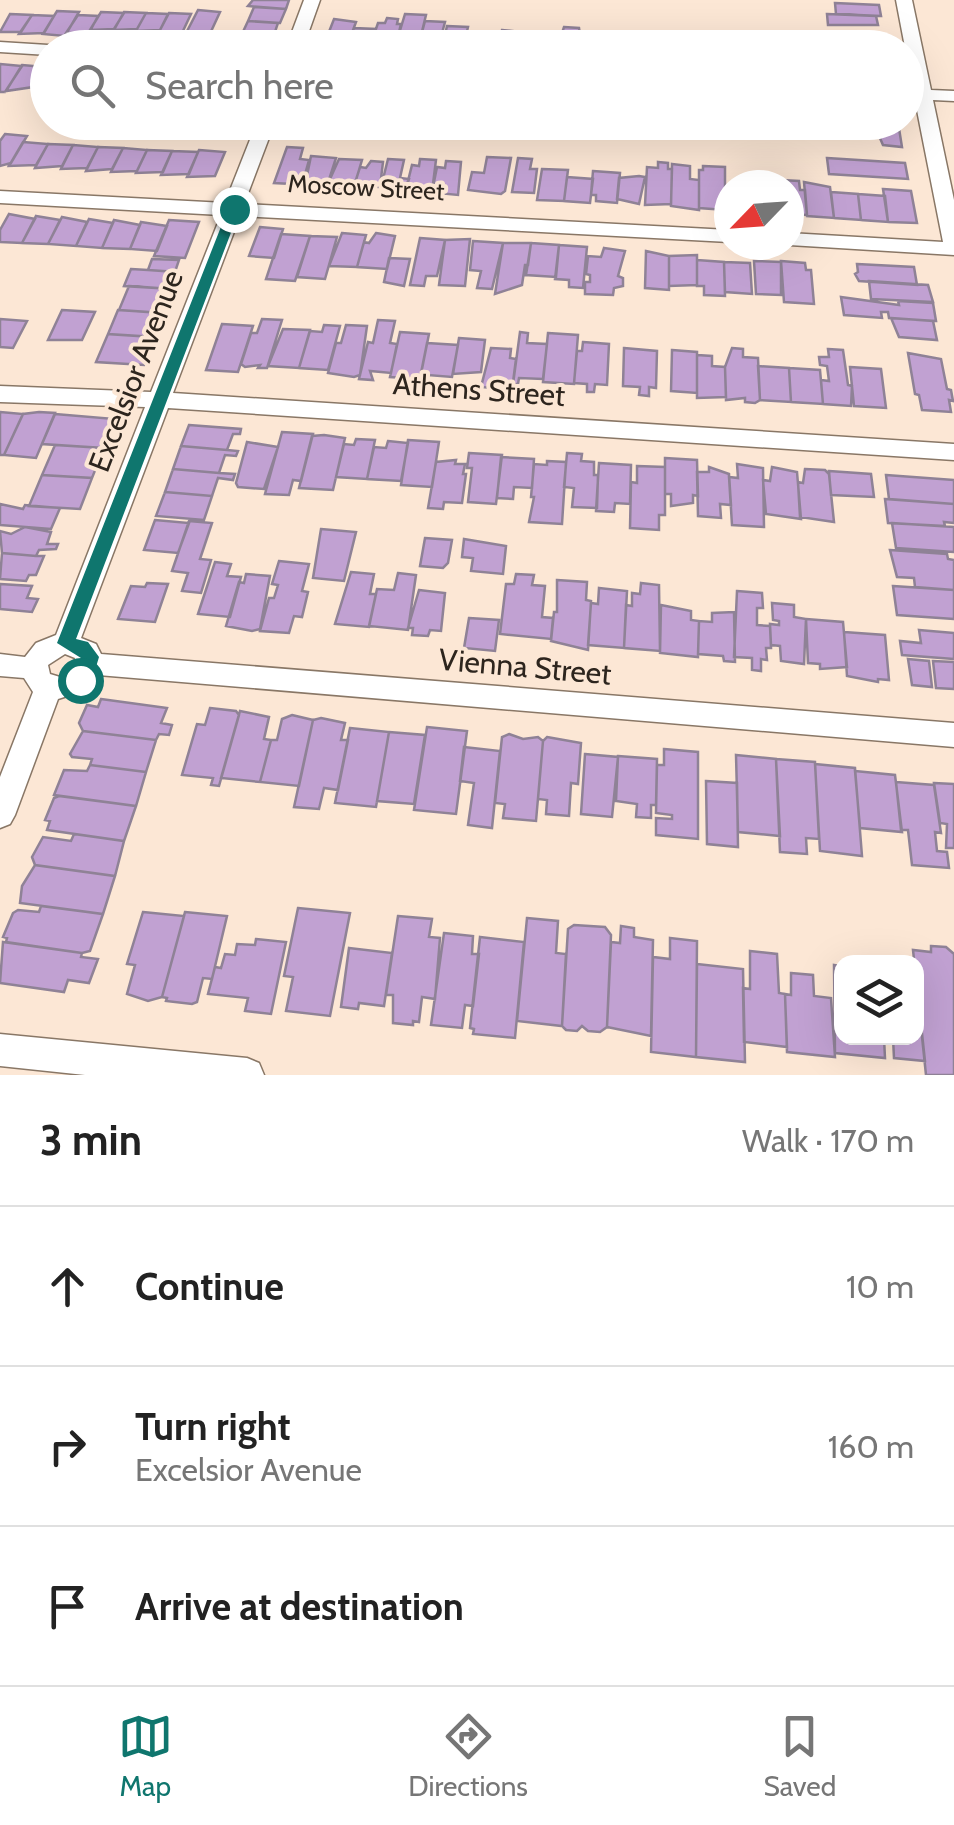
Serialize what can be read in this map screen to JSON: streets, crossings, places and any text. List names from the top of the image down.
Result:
{
  "streets": {
    "street": [
      "Moscow Street",
      "Excelsior Avenue",
      "Athens Street",
      "Vienna Street"
    ]
  },
  "crossings": [
    ["Moscow Street", "Excelsior Avenue"],
    ["Excelsior Avenue", "Athens Street"],
    ["Excelsior Avenue", "Vienna Street"]
  ],
  "north": "bottom left",
  "page": {
    "search": "Search here",
    "heading": ["3 min", "Walk · 170 m"],
    "list": [
      ["Continue", "10 m"],
      ["Turn right", "Excelsior Avenue", "160 m"],
      "Arrive at destination"
    ],
    "nav": ["Map", "Directions", "Saved"]
  }
}
